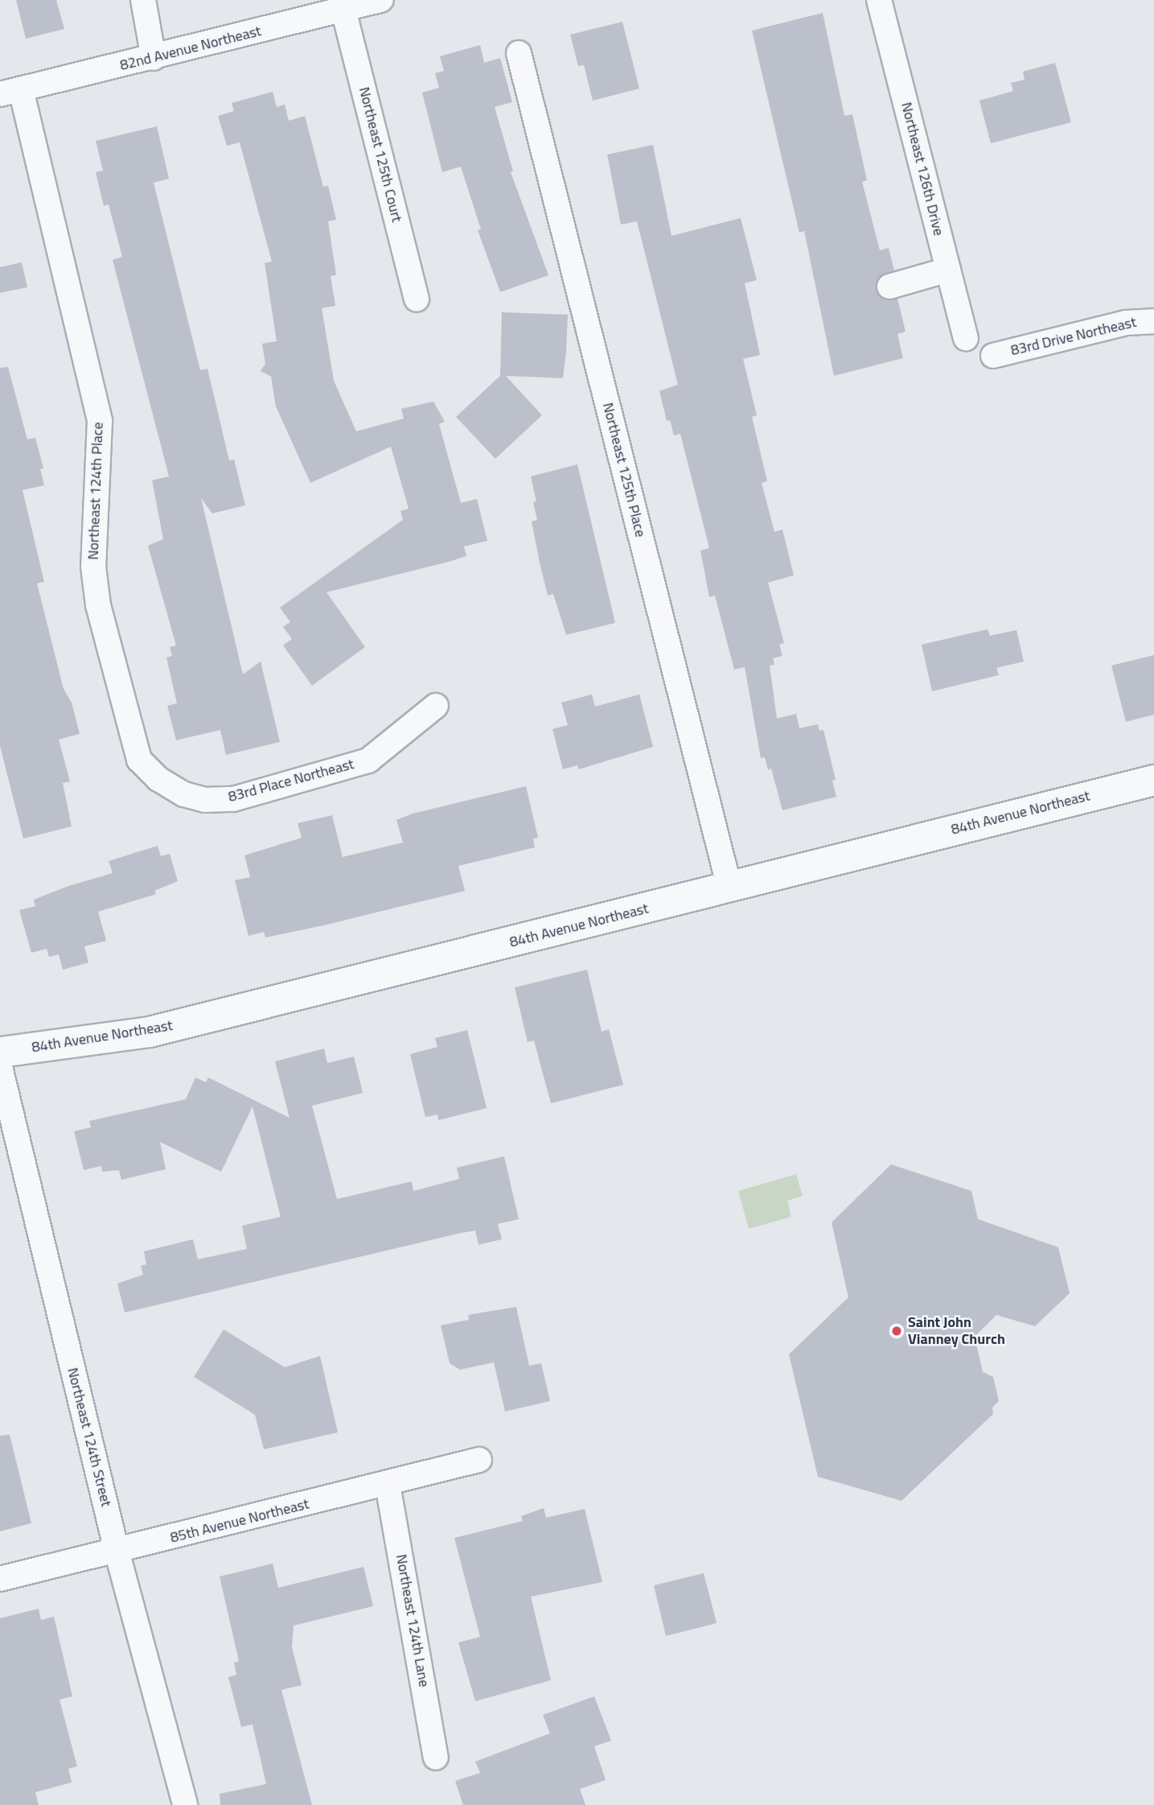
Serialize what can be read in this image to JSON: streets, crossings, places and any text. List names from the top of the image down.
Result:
{
  "streets": {
    "street": [
      "82nd Avenue Northeast",
      "Northeast 125th Court",
      "Northeast 126th Drive",
      "83rd Drive Northeast",
      "Northeast 125th Place",
      "Northeast 124th Place",
      "83rd Place Northeast",
      "84th Avenue Northeast",
      "Northeast 124th Street",
      "85th Avenue Northeast",
      "Northeast 124th Lane"
    ]
  },
  "crossings": [
    ["82nd Avenue Northeast", "Northeast 125th Court"],
    ["82nd Avenue Northeast", "Northeast 124th Place"],
    ["Northeast 125th Place", "84th Avenue Northeast"],
    ["Northeast 124th Place", "83rd Place Northeast"],
    ["Northeast 124th Street", "85th Avenue Northeast"],
    ["85th Avenue Northeast", "Northeast 124th Lane"]
  ],
  "places": ["Saint John Vianney Church"]
}
